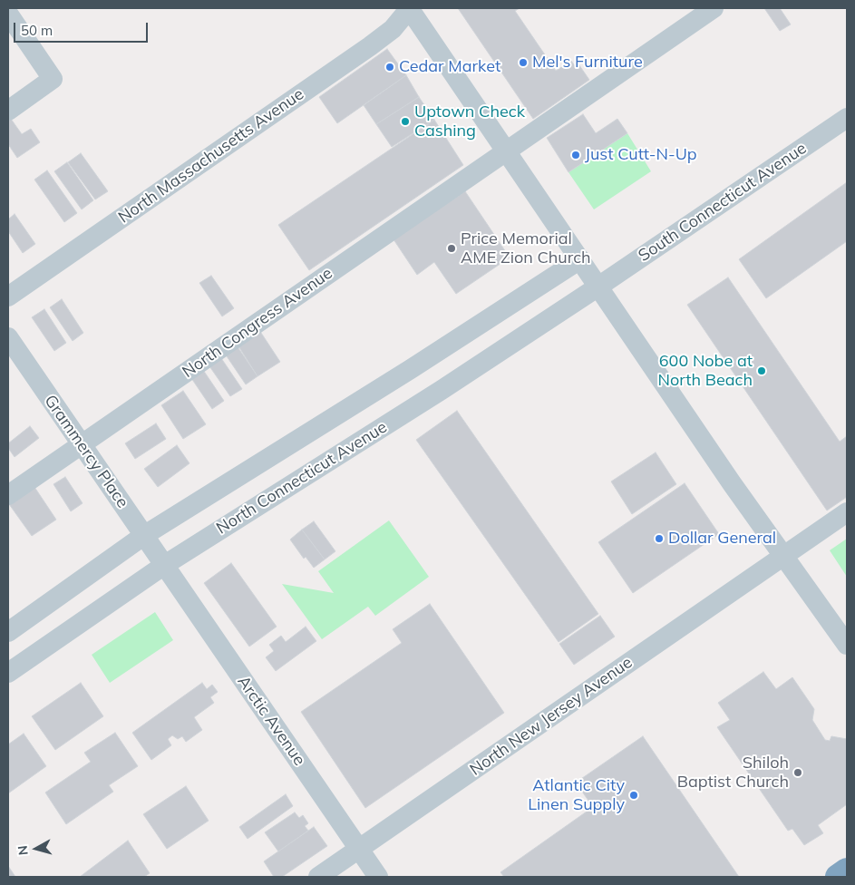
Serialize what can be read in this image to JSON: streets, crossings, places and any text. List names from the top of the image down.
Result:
{
  "streets": {
    "street": [
      "North Massachusetts Avenue",
      "South Connecticut Avenue",
      "North Congress Avenue",
      "Grammercy Place",
      "North Connecticut Avenue",
      "North New Jersey Avenue",
      "Arctic Avenue"
    ]
  },
  "crossings": [
    ["South Connecticut Avenue", "North Connecticut Avenue"],
    ["North Congress Avenue", "Grammercy Place"],
    ["Grammercy Place", "North Connecticut Avenue"],
    ["Grammercy Place", "Arctic Avenue"],
    ["North Connecticut Avenue", "Arctic Avenue"],
    ["North New Jersey Avenue", "Arctic Avenue"]
  ],
  "places": [
    "Mel's Furniture",
    "Cedar Market",
    "Uptown Check Cashing",
    "Just Cutt-N-Up",
    "Price Memorial AME Zion Church",
    "600 Nobe at North Beach",
    "Dollar General",
    "Shiloh Baptist Church",
    "Atlantic City Linen Supply"
  ],
  "scale_bar": "50 m",
  "north": "left"
}
